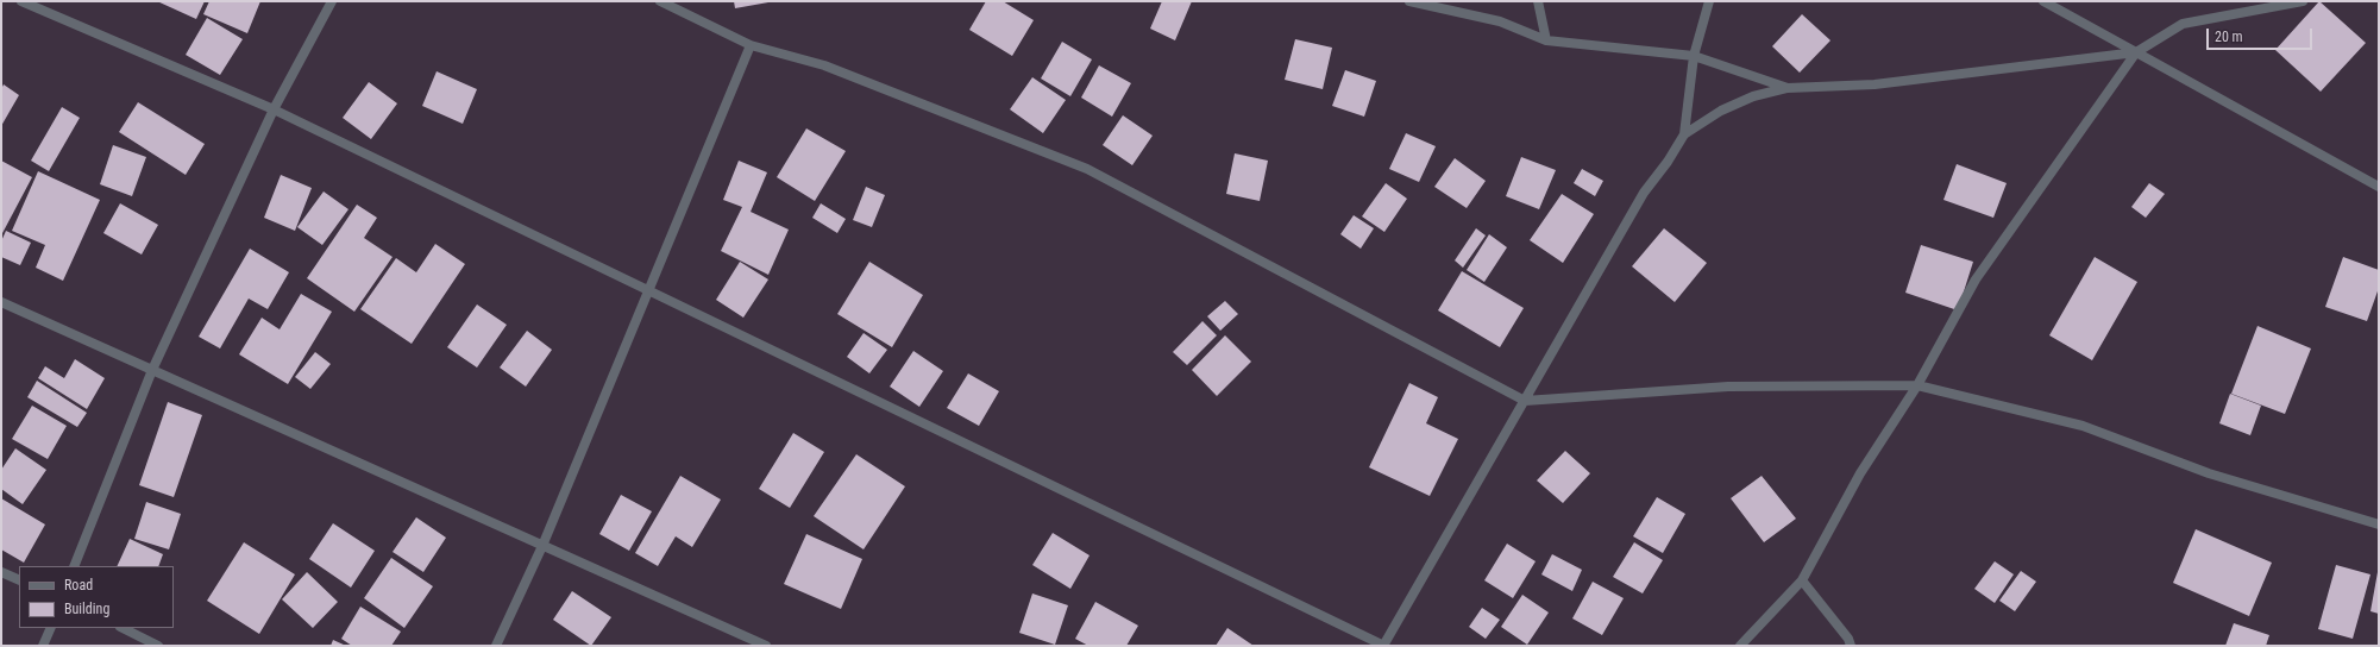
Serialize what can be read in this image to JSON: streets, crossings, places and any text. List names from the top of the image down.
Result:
{
  "legend": ["Road", "Building"],
  "scale_bar": "20 m"
}
